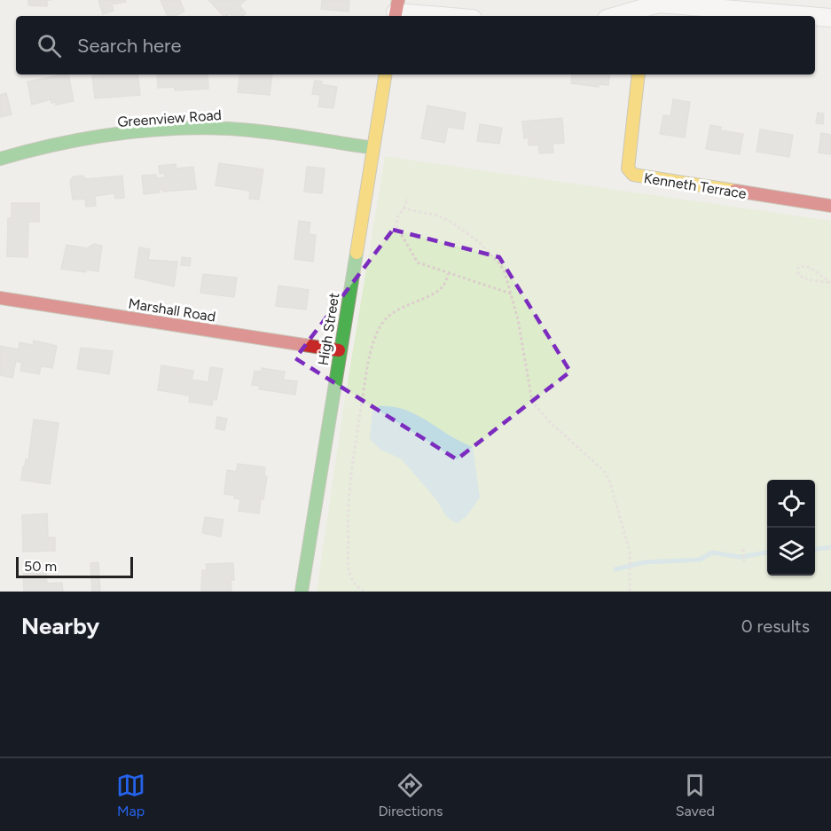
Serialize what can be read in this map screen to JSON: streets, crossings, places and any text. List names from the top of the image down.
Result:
{
  "streets": {
    "street": [
      "Greenview Road",
      "Kenneth Terrace",
      "Marshall Road",
      "High Street"
    ]
  },
  "crossings": [
    ["Greenview Road", "High Street"],
    ["Marshall Road", "High Street"]
  ],
  "scale_bar": "50 m",
  "page": {
    "search": "Search here",
    "scale": "50 m",
    "heading": ["Nearby", "0 results"],
    "nav": ["Map", "Directions", "Saved"]
  }
}
